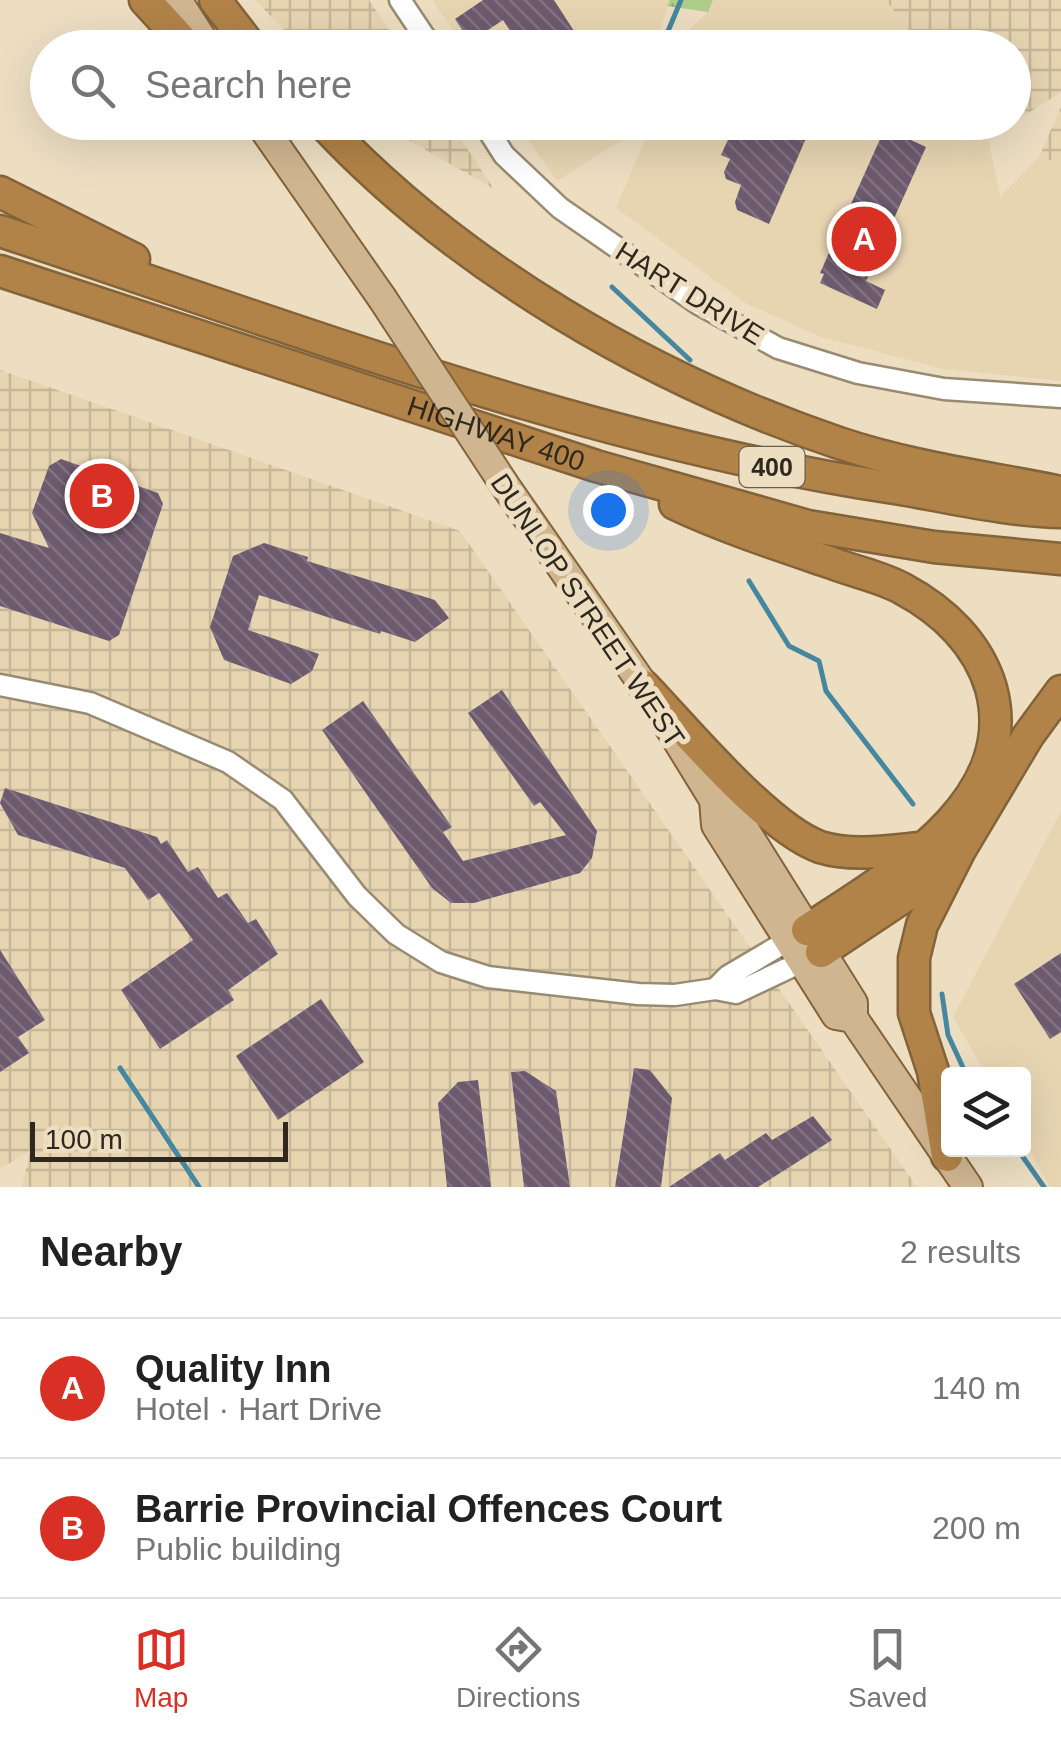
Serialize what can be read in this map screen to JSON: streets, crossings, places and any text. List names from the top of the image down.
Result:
{
  "streets": {
    "highway": ["HIGHWAY 400", "400"],
    "main road": ["DUNLOP STREET WEST"],
    "street": ["HART DRIVE"]
  },
  "scale_bar": "100 m",
  "page": {
    "search": "Search here",
    "pins": ["A", "B"],
    "scale": "100 m",
    "heading": ["Nearby", "2 results"],
    "list": [
      {
        "mark": "A",
        "name": "Quality Inn",
        "note": "Hotel · Hart Drive",
        "value": "140 m"
      },
      {
        "mark": "B",
        "name": "Barrie Provincial Offences Court",
        "note": "Public building",
        "value": "200 m"
      }
    ],
    "nav": ["Map", "Directions", "Saved"]
  }
}
